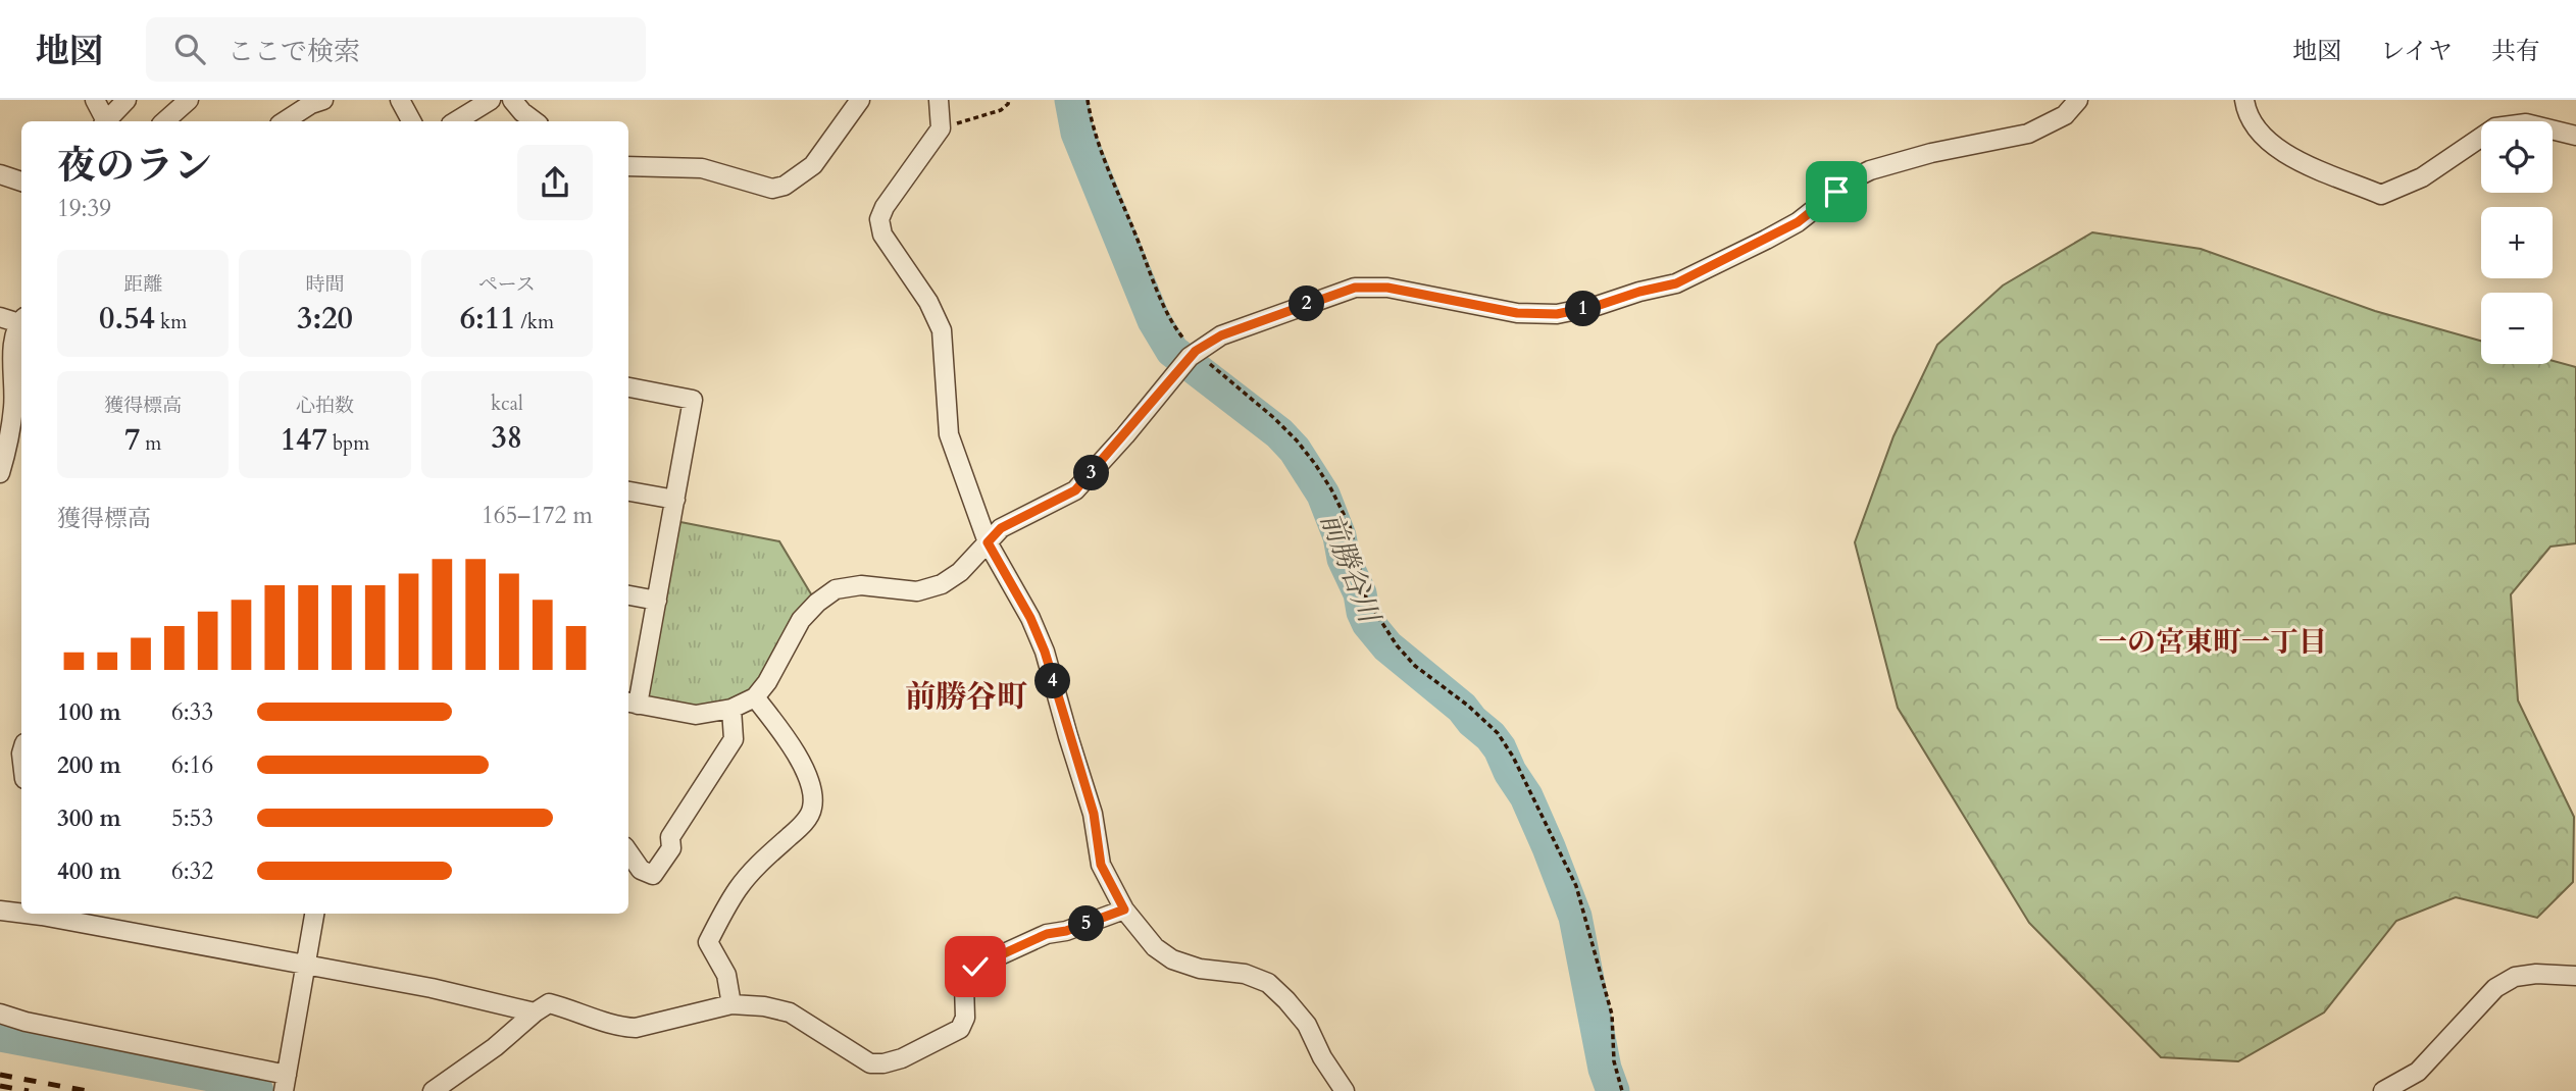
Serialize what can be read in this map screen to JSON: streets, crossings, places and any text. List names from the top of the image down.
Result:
{
  "districts": ["一の宮東町一丁目", "前勝谷町"],
  "water": ["前勝谷川"],
  "page": {
    "header": "地図",
    "search": "ここで検索",
    "nav": ["地図", "レイヤ", "共有"],
    "map_buttons": ["+", "−"],
    "heading": ["夜のラン", "19:39"],
    "stats": [
      ["距離", "0.54 km"],
      ["時間", "3:20"],
      ["ペース", "6:11 /km"],
      ["獲得標高", "7 m"],
      ["心拍数", "147 bpm"],
      ["kcal", "38"]
    ],
    "pins": [
      "2",
      "1",
      "3",
      "4",
      "5"
    ],
    "chart": ["獲得標高", "165–172 m"],
    "list": [
      {
        "name": "100 m",
        "note": "6:33"
      },
      {
        "name": "200 m",
        "note": "6:16"
      },
      {
        "name": "300 m",
        "note": "5:53"
      },
      {
        "name": "400 m",
        "note": "6:32"
      }
    ]
  }
}
